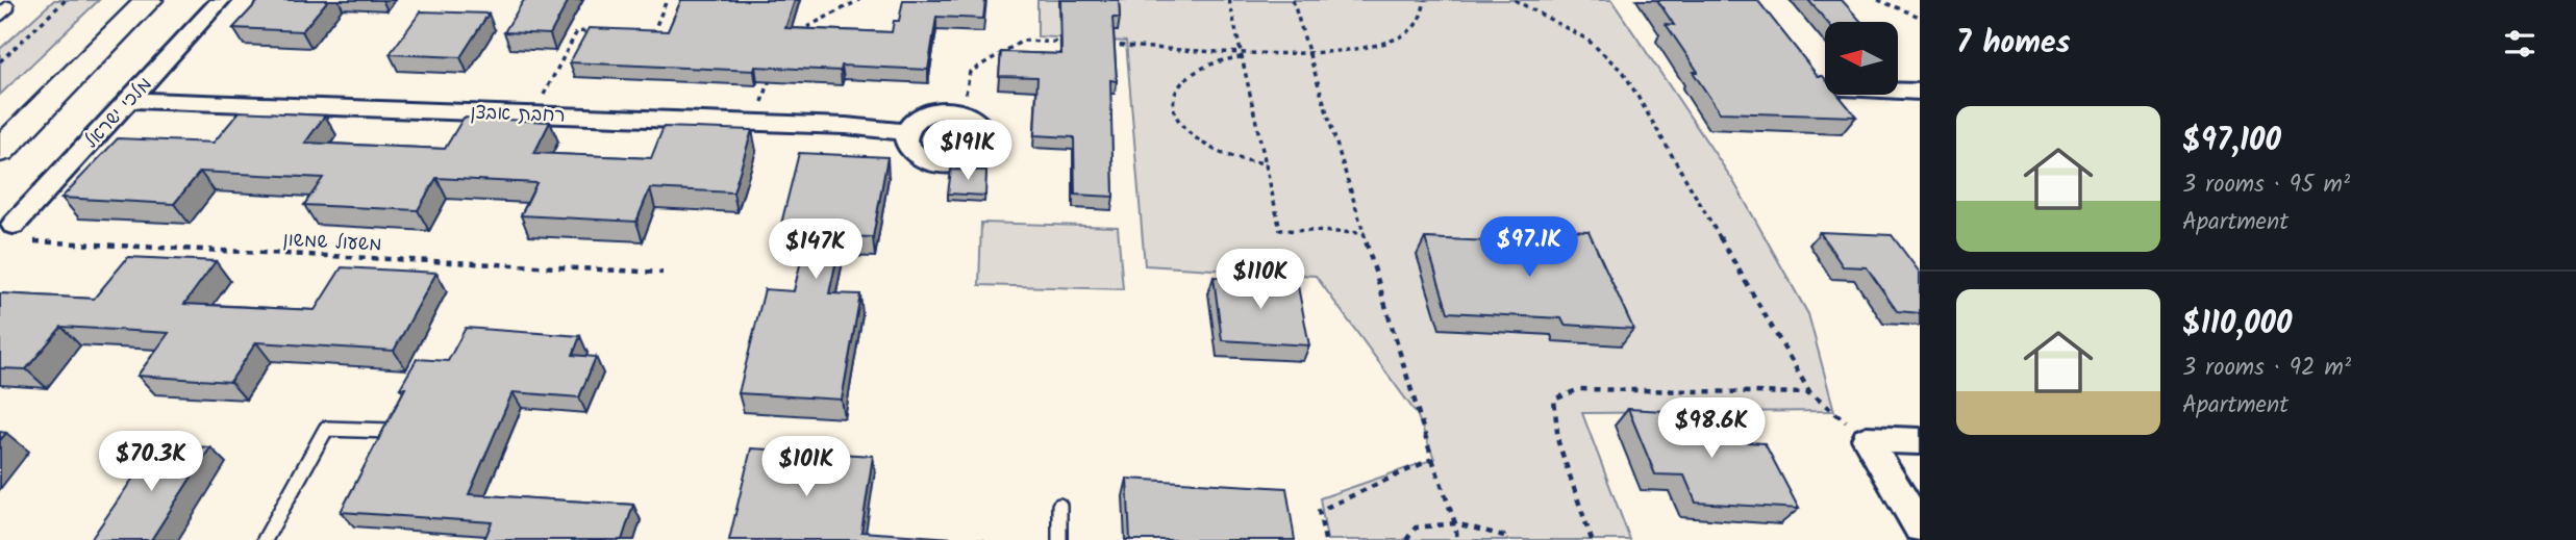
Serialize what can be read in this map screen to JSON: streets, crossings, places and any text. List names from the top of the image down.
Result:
{
  "streets": {
    "street": ["מלכי ישראל", "רחבת אבצן"],
    "path": ["משעול שמשון"]
  },
  "crossings": [
    ["מלכי ישראל", "רחבת אבצן"],
    ["מלכי ישראל", "משעול שמשון"]
  ],
  "north": "left",
  "page": {
    "heading": "7 homes",
    "list": [
      {
        "name": "$97,100",
        "note": "3 rooms · 95 m² · Apartment"
      },
      {
        "name": "$110,000",
        "note": "3 rooms · 92 m² · Apartment"
      }
    ],
    "price": [
      "$191K",
      "$97.1K",
      "$147K",
      "$110K",
      "$98.6K",
      "$70.3K",
      "$101K"
    ]
  }
}
